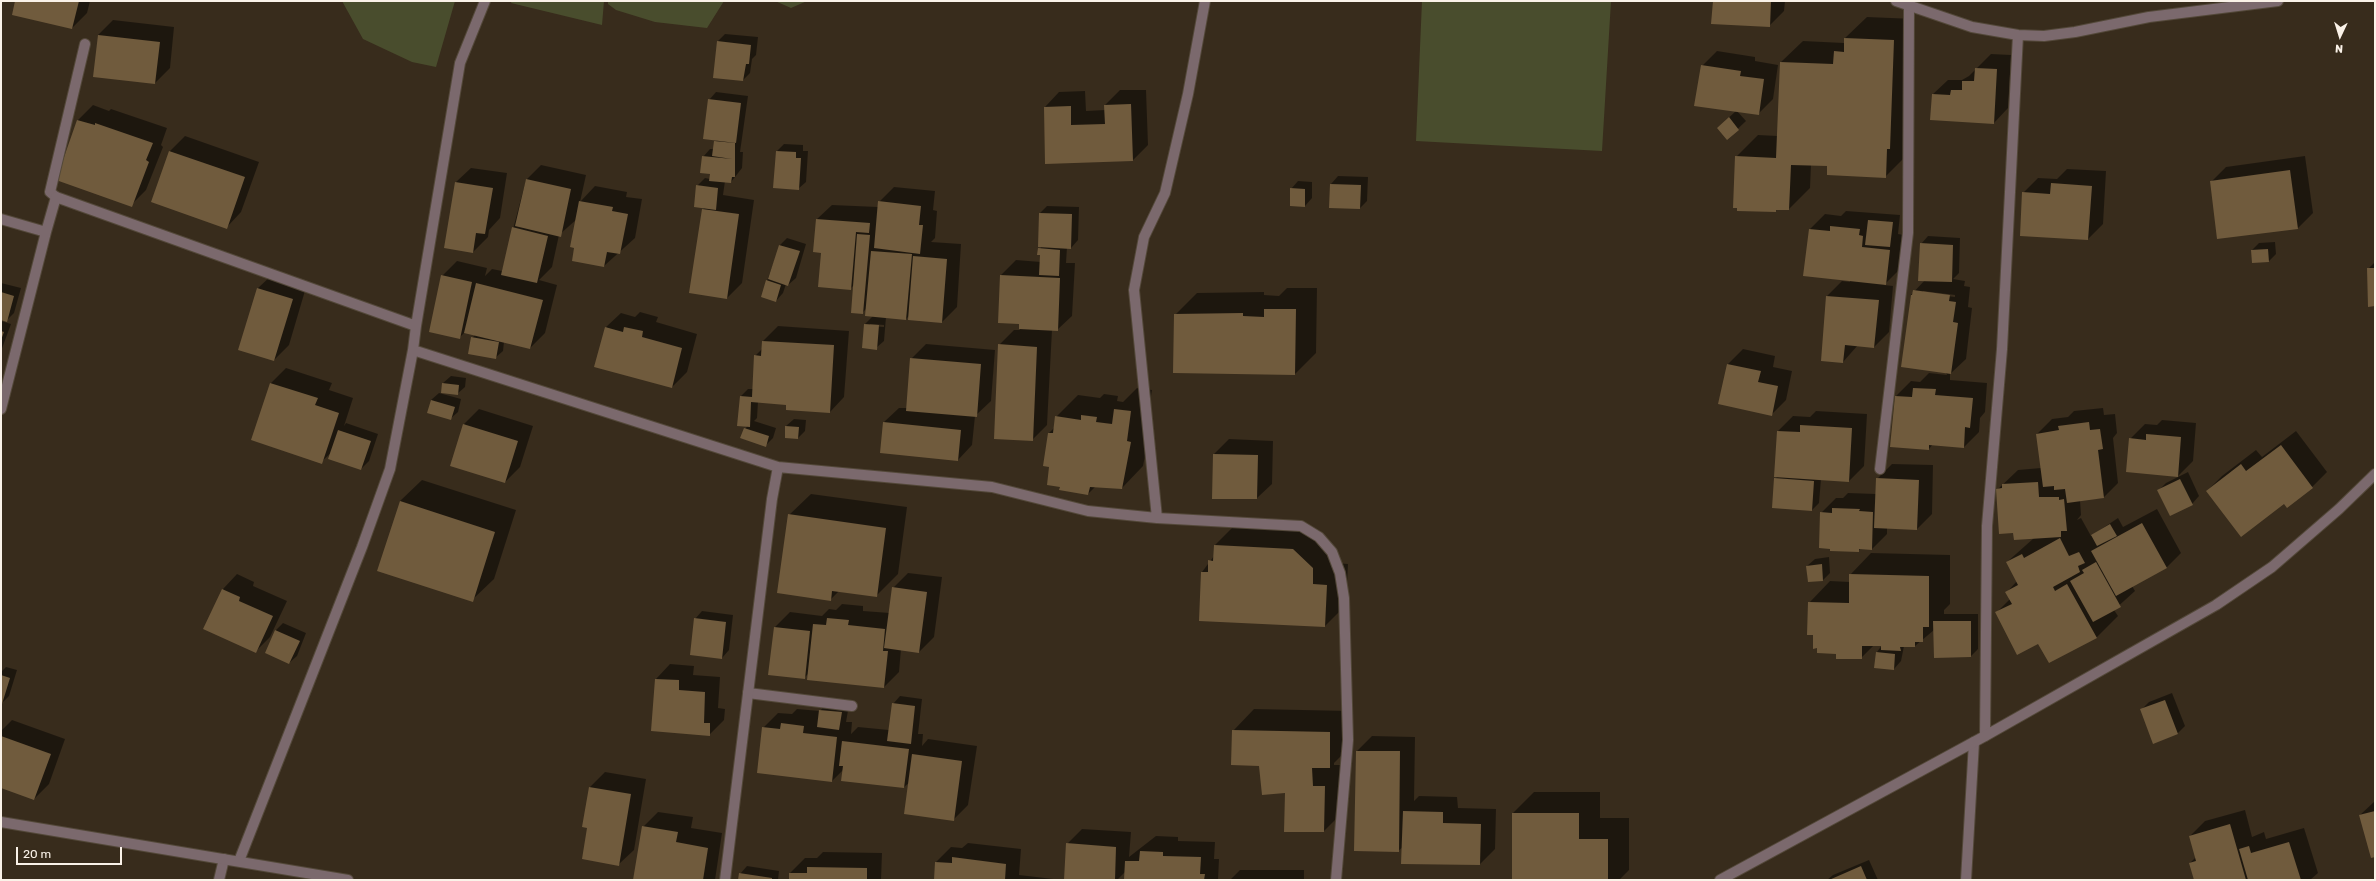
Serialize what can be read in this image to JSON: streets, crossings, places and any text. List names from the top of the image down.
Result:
{
  "scale_bar": "20 m",
  "north": "bottom"
}
